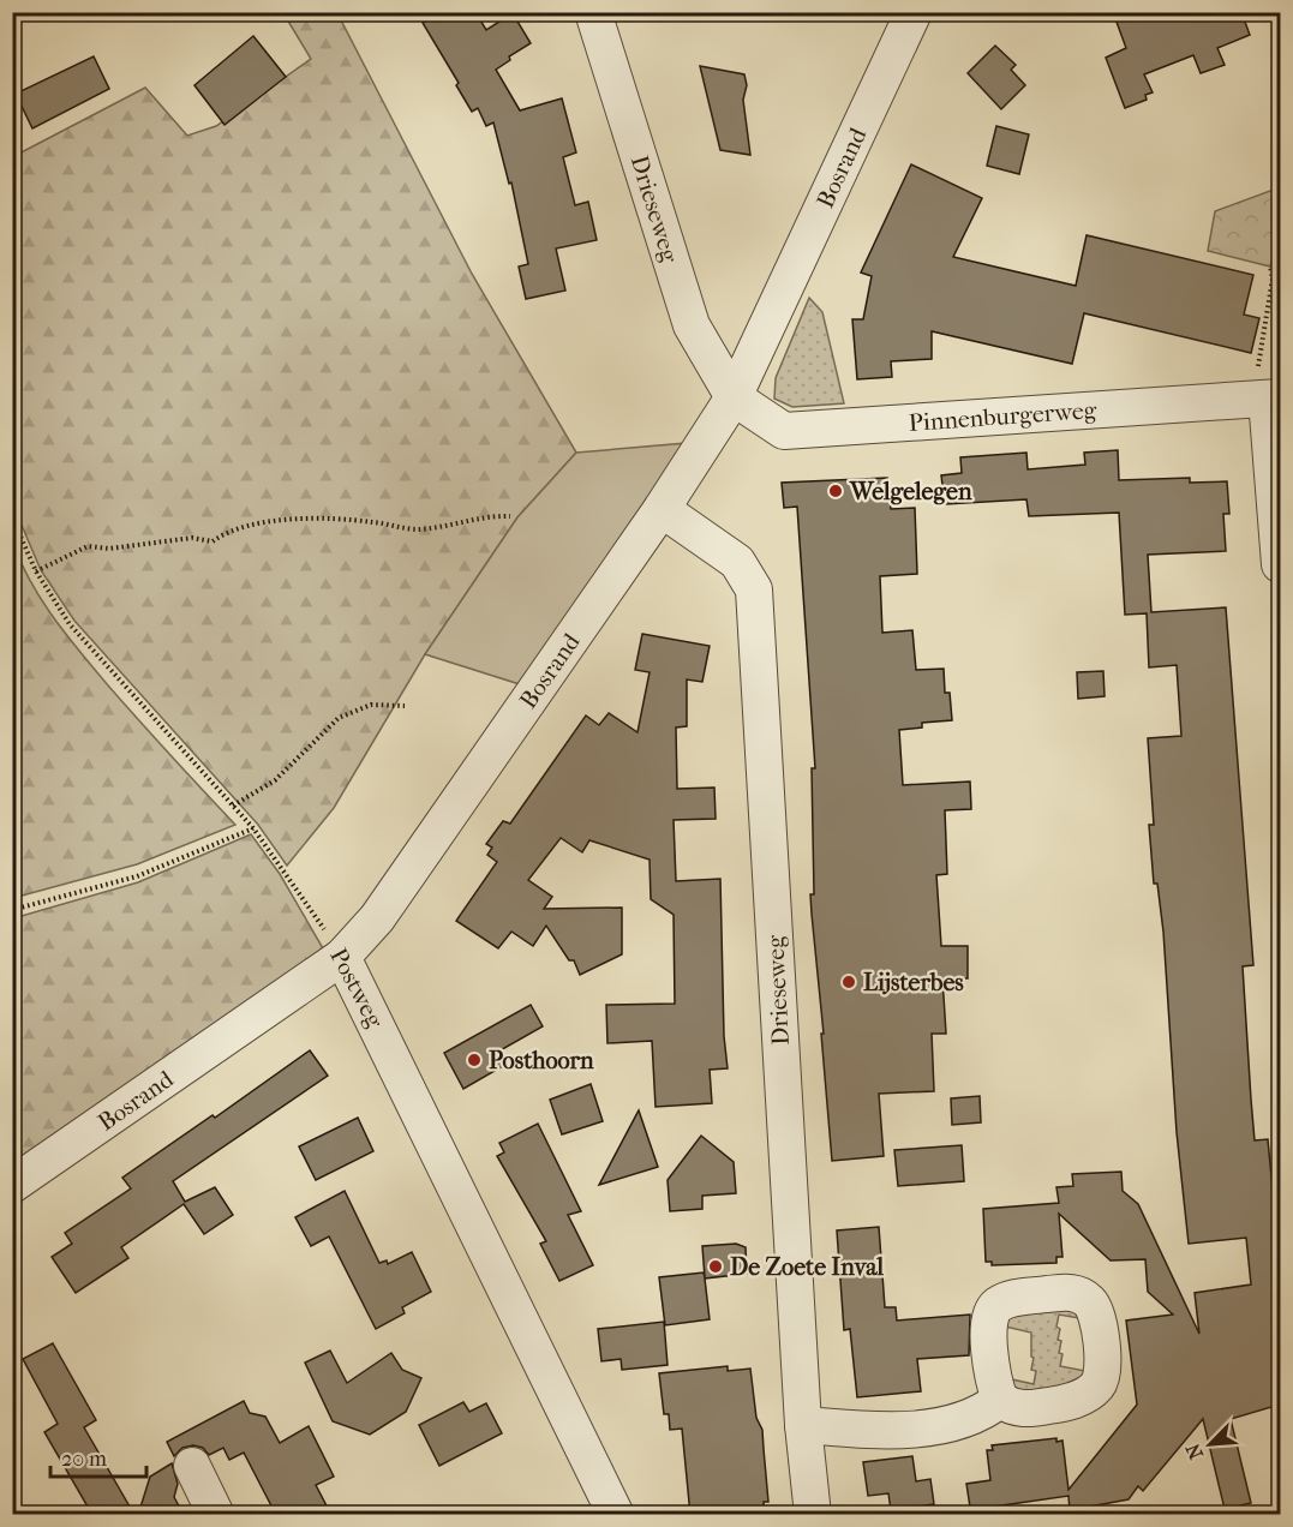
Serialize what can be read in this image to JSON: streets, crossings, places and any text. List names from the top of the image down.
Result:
{
  "streets": {
    "street": [
      "Bosrand",
      "Drieseweg",
      "Pinnenburgerweg",
      "Postweg"
    ]
  },
  "crossings": [
    ["Bosrand", "Drieseweg"],
    ["Bosrand", "Pinnenburgerweg"],
    ["Bosrand", "Postweg"],
    ["Drieseweg", "Pinnenburgerweg"]
  ],
  "places": [
    "Welgelegen",
    "Lijsterbes",
    "Posthoorn",
    "De Zoete Inval"
  ],
  "scale_bar": "20 m",
  "north": "bottom left"
}
